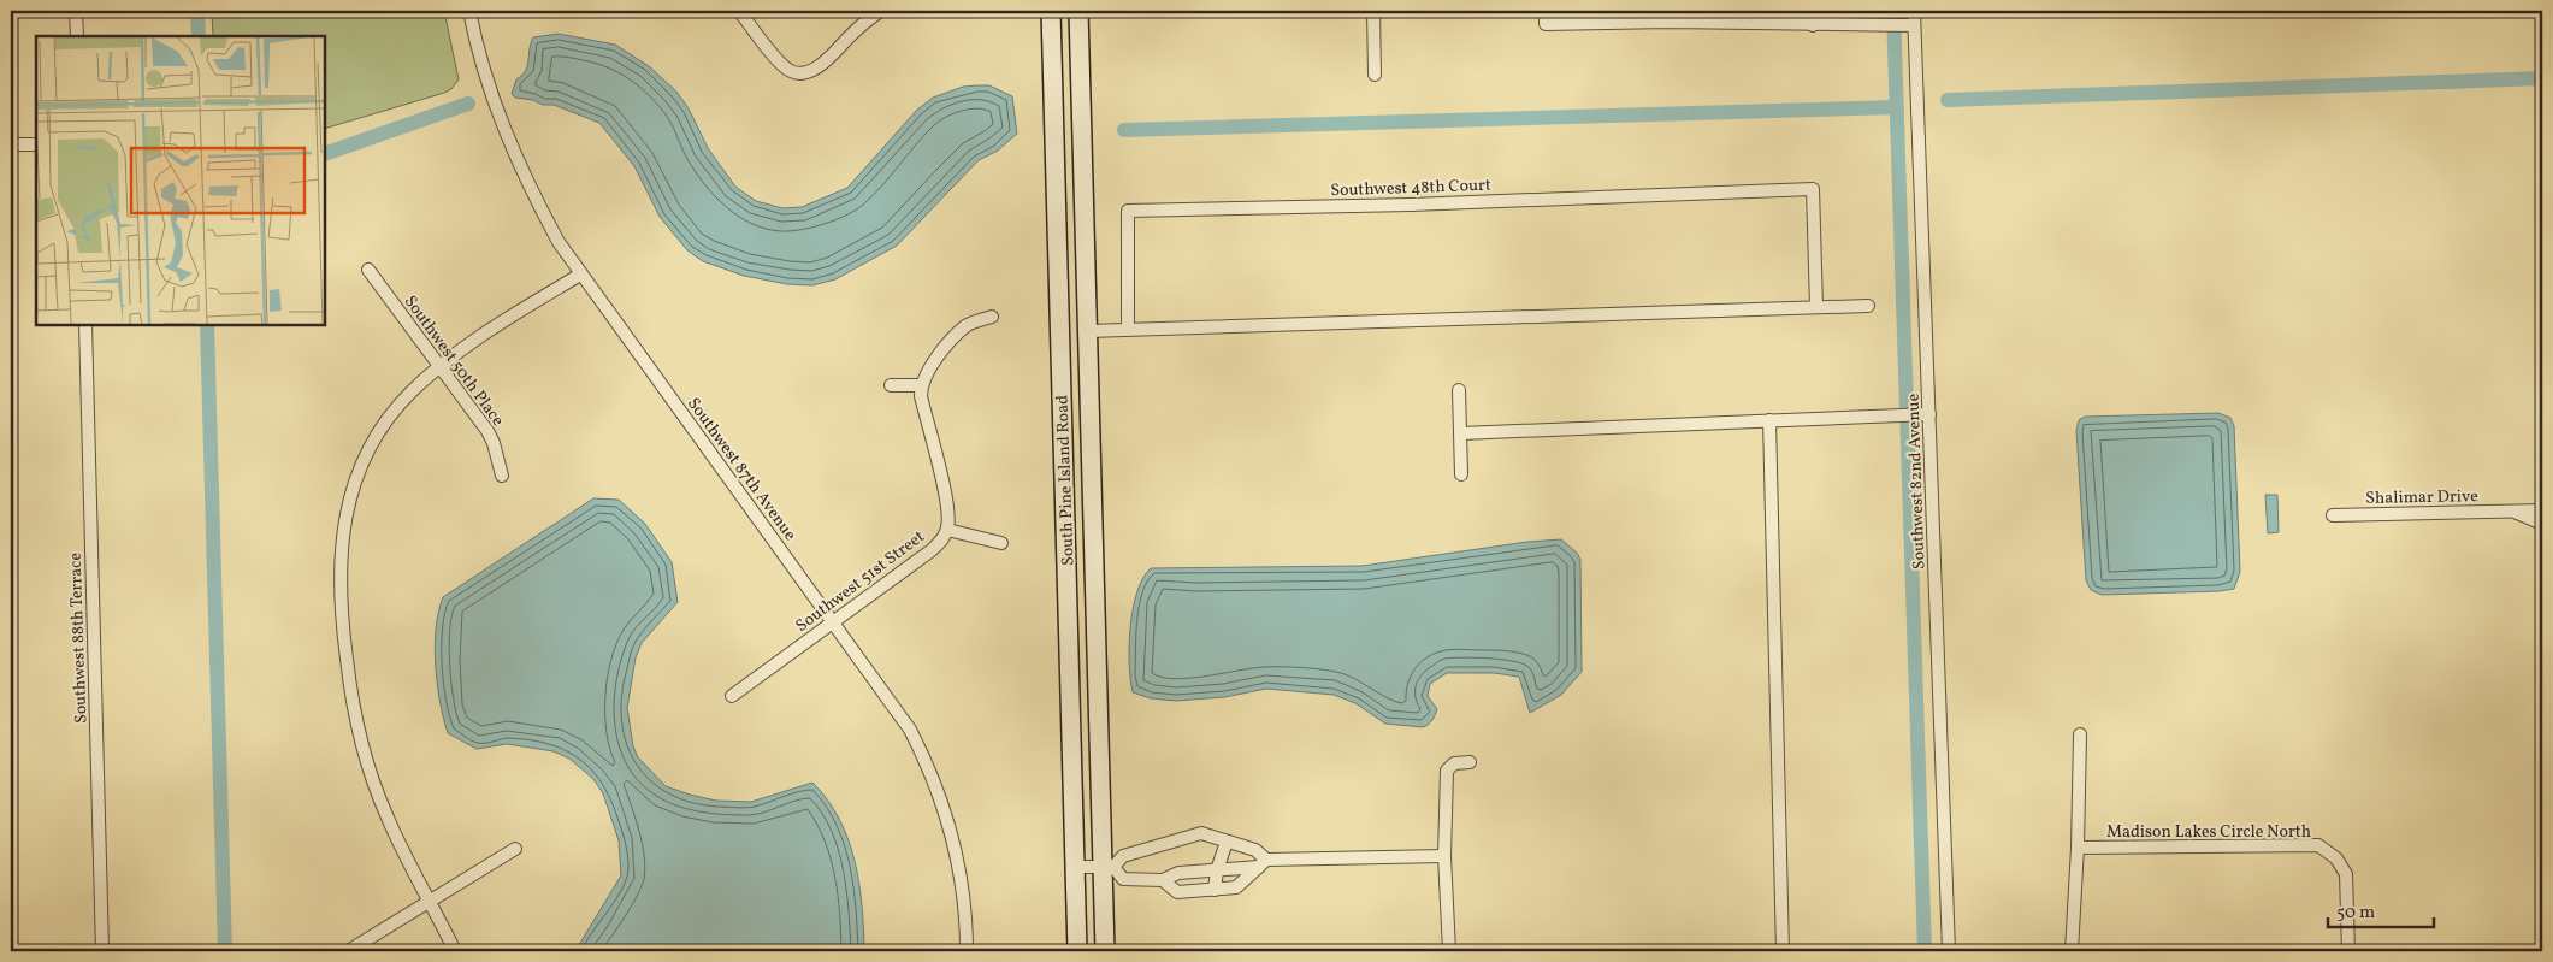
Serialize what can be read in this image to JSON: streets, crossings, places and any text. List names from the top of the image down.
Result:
{
  "streets": {
    "main road": ["South Pine Island Road"],
    "street": [
      "Southwest 48th Court",
      "Southwest 50th Place",
      "Southwest 87th Avenue",
      "Southwest 82nd Avenue",
      "Shalimar Drive",
      "Southwest 51st Street",
      "Southwest 88th Terrace",
      "Madison Lakes Circle North"
    ]
  },
  "crossings": [
    ["Southwest 87th Avenue", "Southwest 51st Street"]
  ],
  "scale_bar": "50 m"
}
